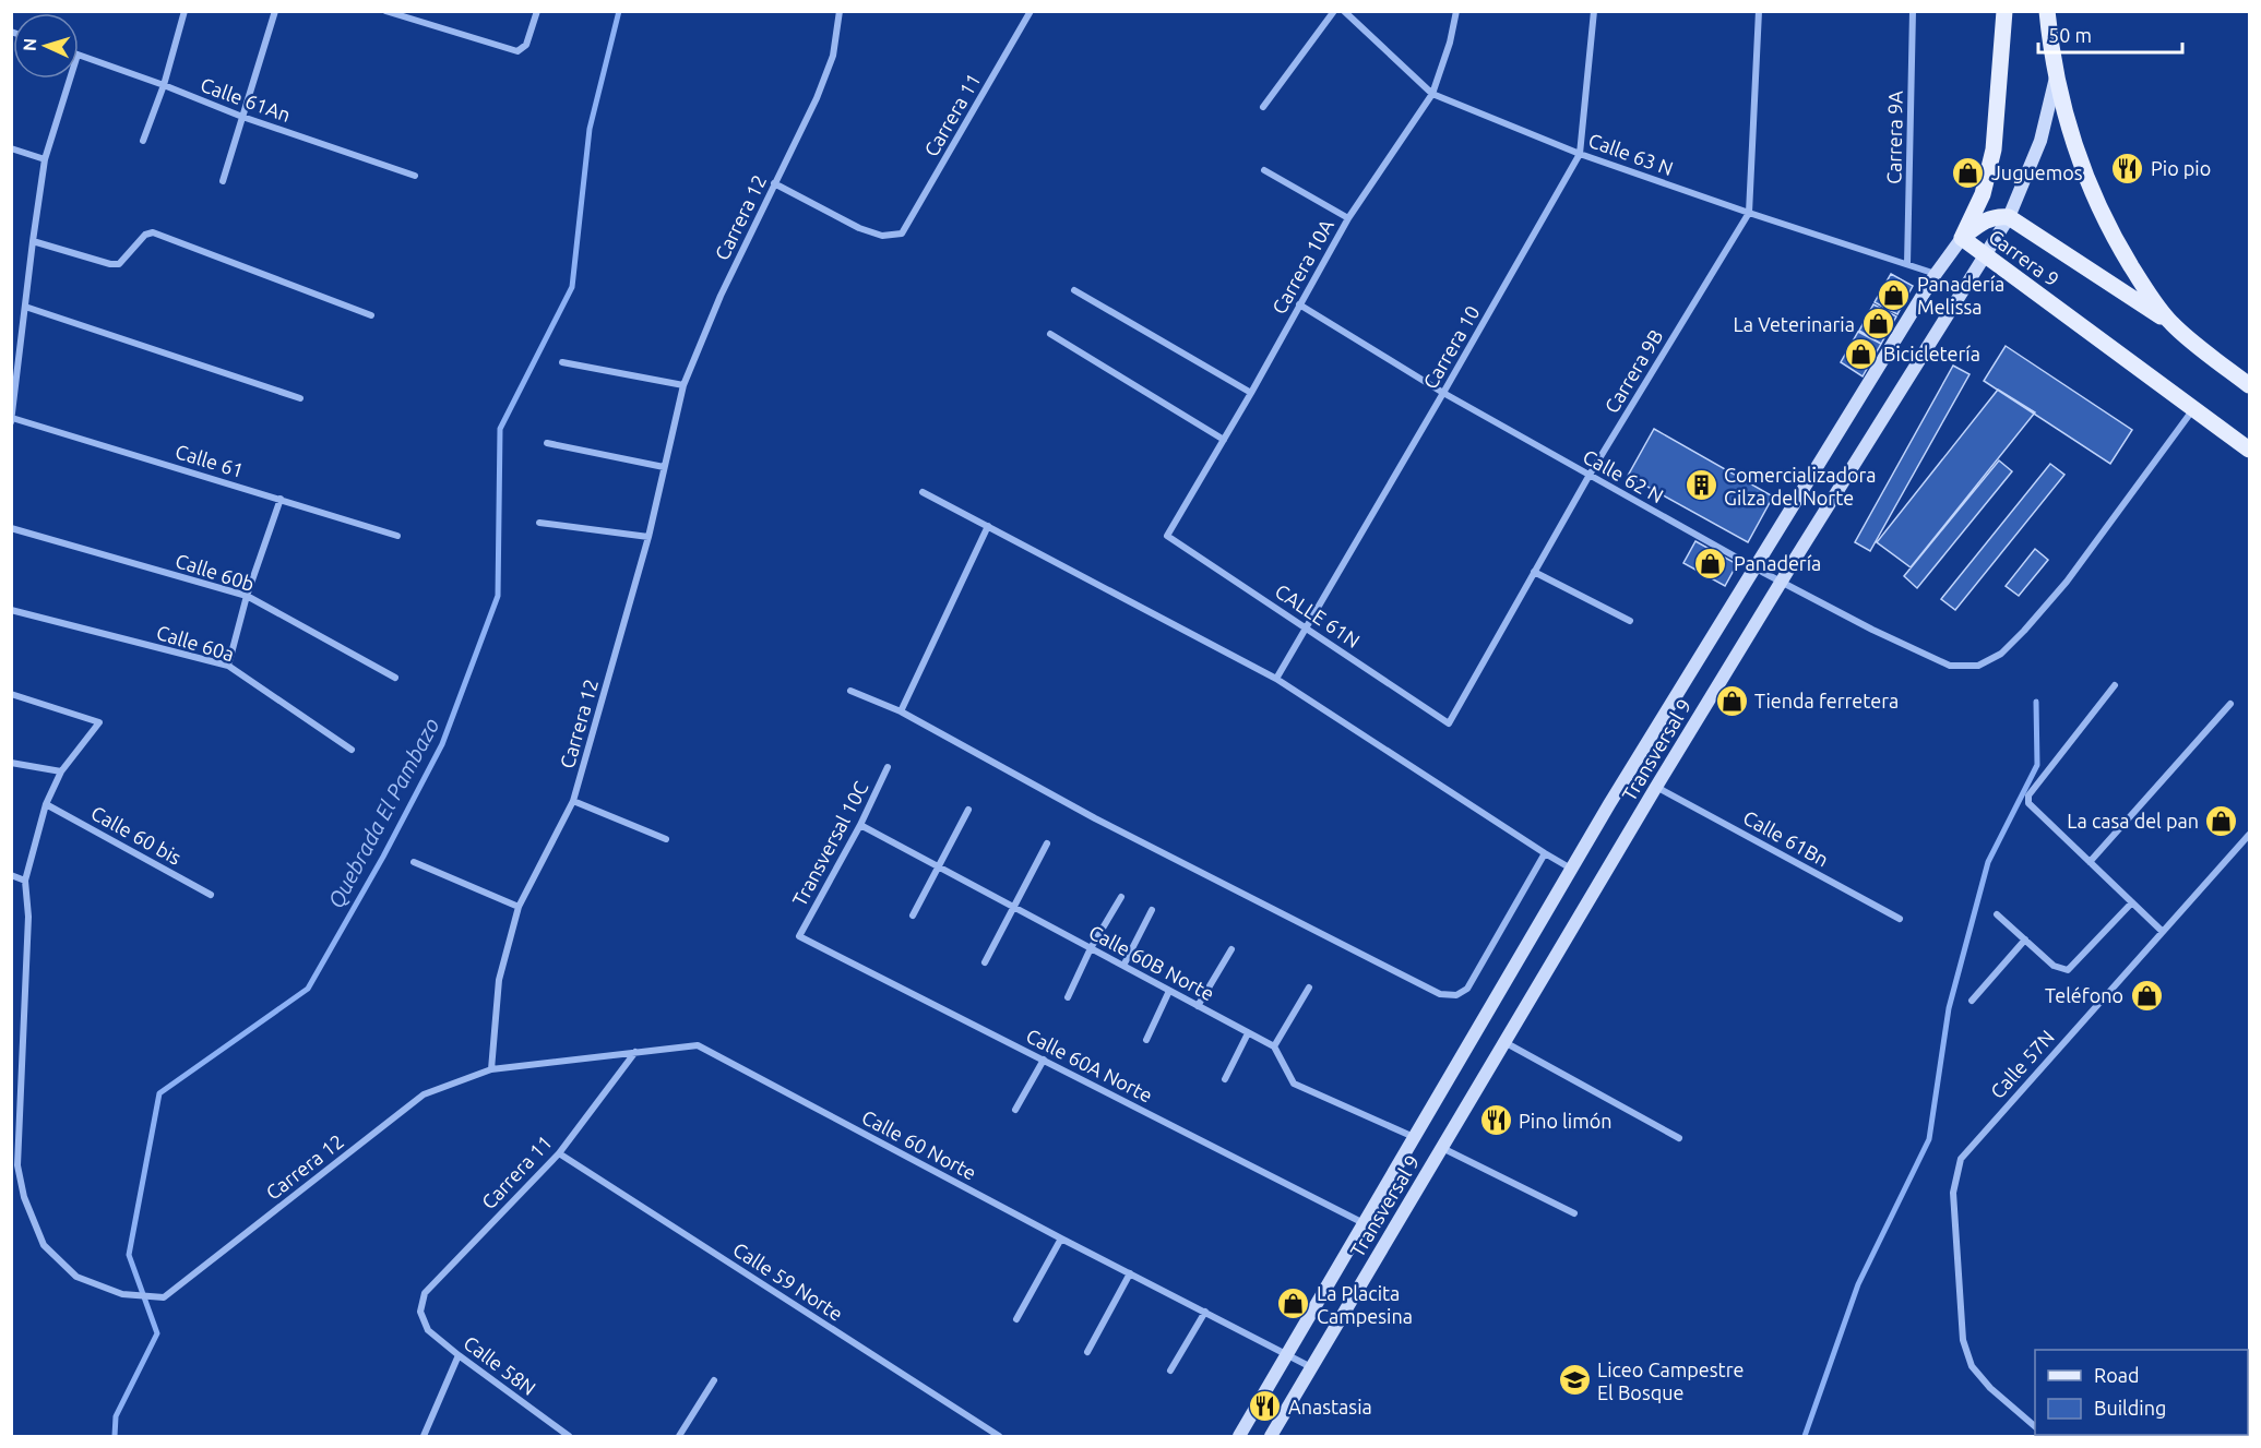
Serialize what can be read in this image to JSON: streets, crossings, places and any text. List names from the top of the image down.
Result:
{
  "streets": {
    "main road": ["Carrera 9", "Transversal 9"],
    "street": [
      "Calle 61An",
      "Carrera 11",
      "Carrera 9A",
      "Calle 63 N",
      "Carrera 12",
      "Carrera 10A",
      "Carrera 10",
      "Carrera 9B",
      "Calle 61",
      "Calle 62 N",
      "Calle 60b",
      "CALLE 61N",
      "Calle 60a",
      "Calle 60 bis",
      "Calle 61Bn",
      "Transversal 10C",
      "Calle 60B Norte",
      "Calle 57N",
      "Calle 60A Norte",
      "Calle 60 Norte",
      "Calle 59 Norte",
      "Calle 58N"
    ]
  },
  "crossings": [
    ["Carrera 11", "Carrera 12"],
    ["Carrera 11", "Calle 60 Norte"],
    ["Carrera 11", "Calle 59 Norte"],
    ["Carrera 11", "Calle 58N"],
    ["Carrera 9A", "Calle 63 N"],
    ["Calle 63 N", "Carrera 10A"],
    ["Calle 63 N", "Carrera 10"],
    ["Calle 63 N", "Carrera 9B"],
    ["Calle 63 N", "Transversal 9"],
    ["Carrera 12", "Calle 60 Norte"],
    ["Carrera 9", "Calle 62 N"],
    ["Carrera 9", "Transversal 9"],
    ["Carrera 10A", "Calle 62 N"],
    ["Carrera 10A", "CALLE 61N"],
    ["Carrera 10", "Calle 62 N"],
    ["Carrera 10", "CALLE 61N"],
    ["Carrera 9B", "Calle 62 N"],
    ["Carrera 9B", "CALLE 61N"],
    ["Calle 62 N", "Transversal 9"],
    ["Transversal 9", "Calle 61Bn"],
    ["Transversal 9", "Calle 60A Norte"],
    ["Transversal 9", "Calle 60 Norte"],
    ["Transversal 10C", "Calle 60B Norte"],
    ["Transversal 10C", "Calle 60A Norte"]
  ],
  "water": ["Quebrada El Pambazo"],
  "places": {
    "restaurant": ["Pio pio", "Pino limón", "Anastasia"],
    "shop": [
      "Juguemos",
      "Panadería Melissa",
      "La Veterinaria",
      "Bicicletería",
      "Panadería",
      "Tienda ferretera",
      "La casa del pan",
      "Teléfono",
      "La Placita Campesina"
    ],
    "building": ["Comercializadora Gilza del Norte"],
    "school or university": ["Liceo Campestre El Bosque"]
  },
  "legend": ["Road", "Building"],
  "scale_bar": "50 m",
  "north": "left"
}
